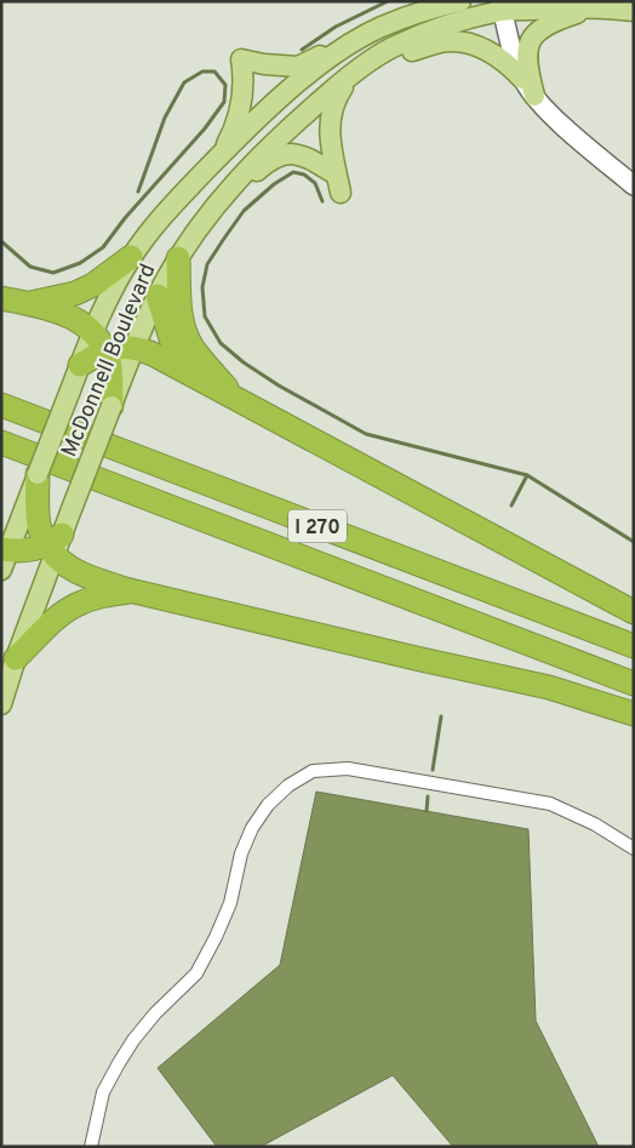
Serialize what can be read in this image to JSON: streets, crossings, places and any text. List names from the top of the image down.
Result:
{
  "streets": {
    "highway": ["I 270"],
    "main road": ["McDonnell Boulevard"]
  }
}
